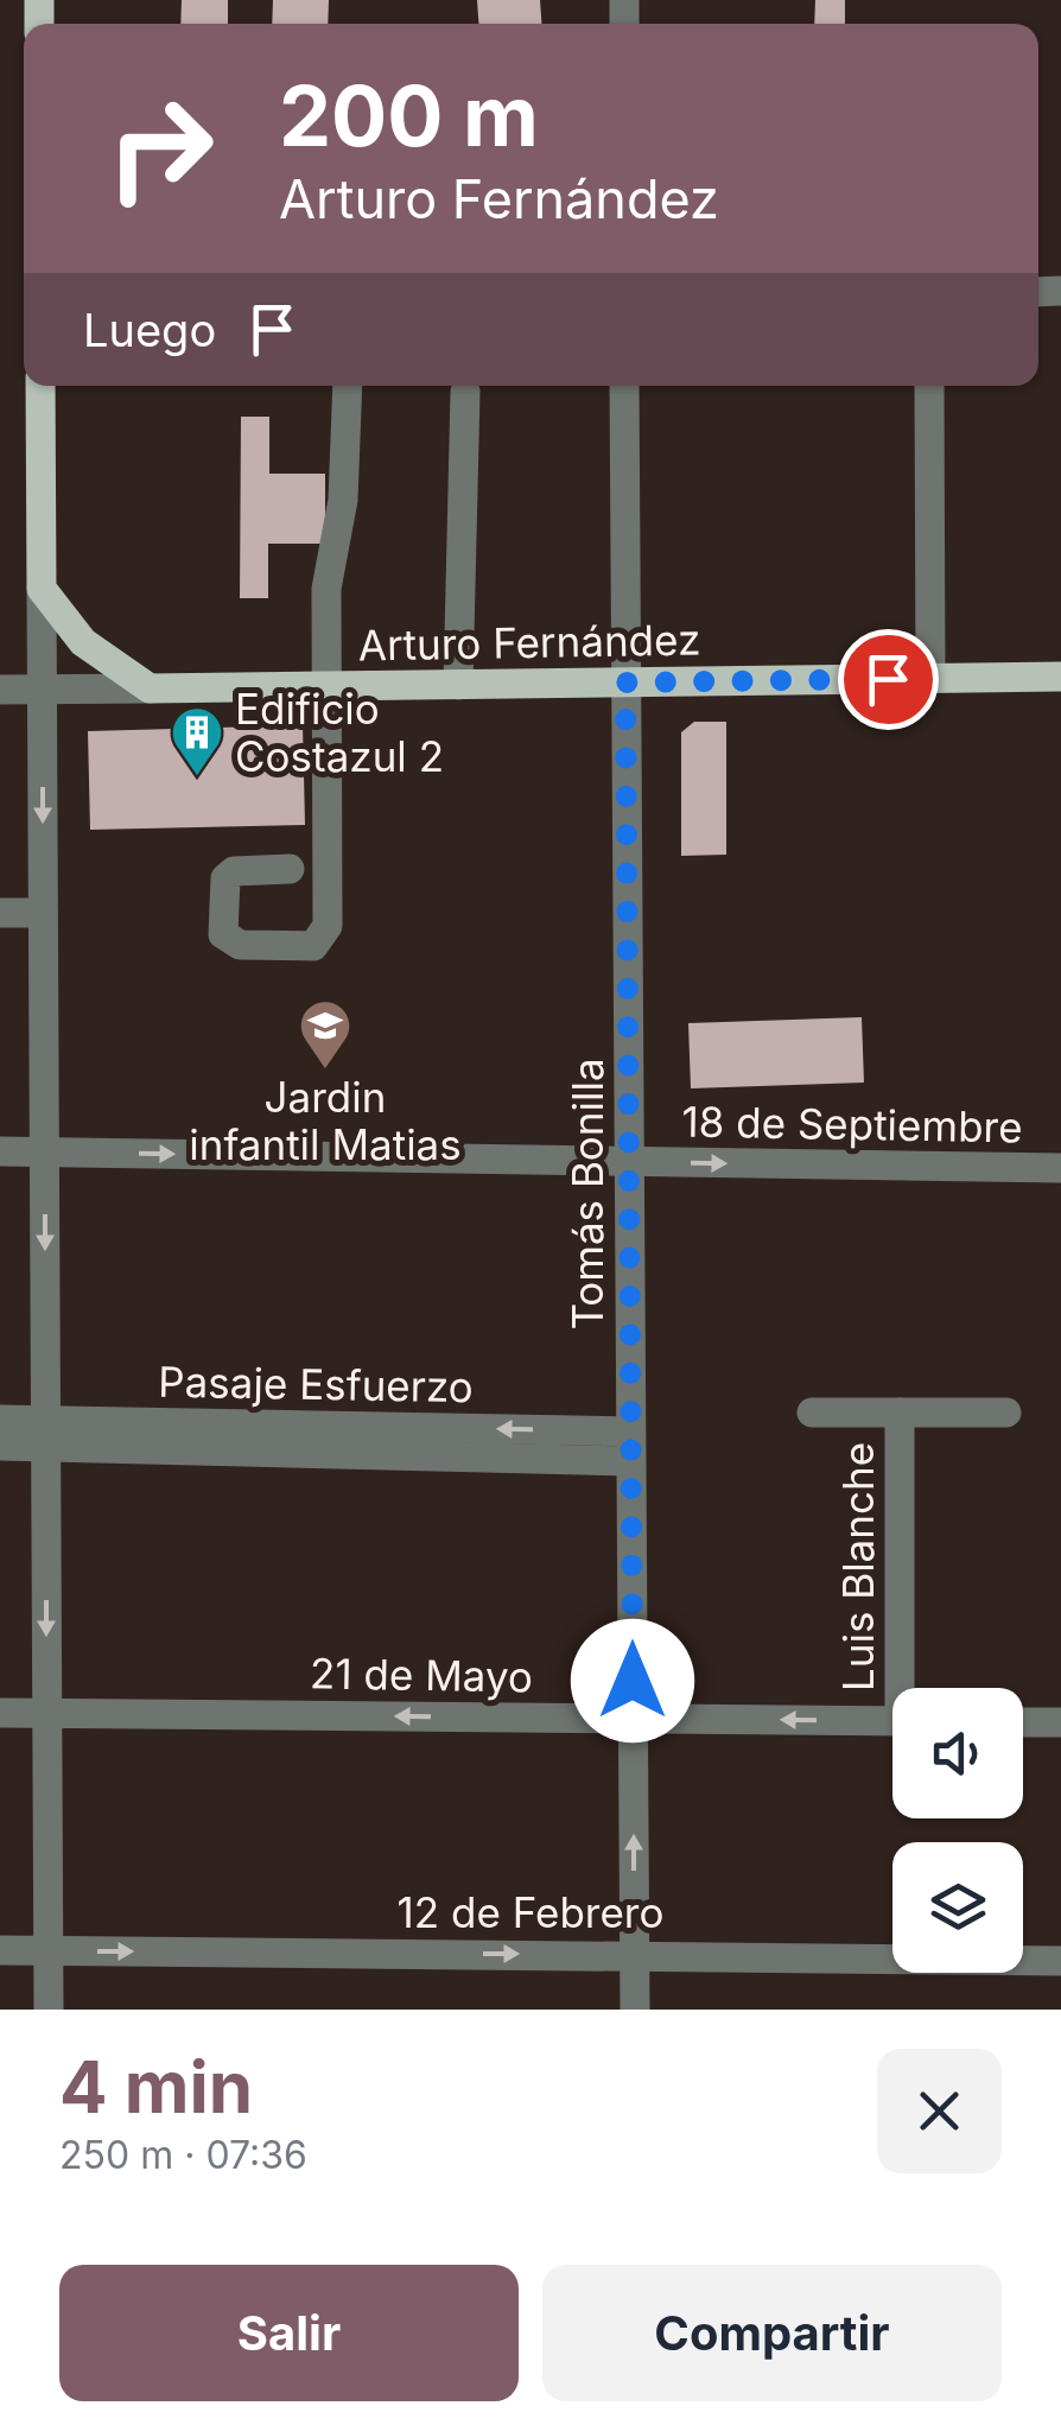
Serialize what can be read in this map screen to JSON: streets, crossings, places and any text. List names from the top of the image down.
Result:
{
  "streets": {
    "main road": ["Arturo Fernández"],
    "street": [
      "18 de Septiembre",
      "Tomás Bonilla",
      "Pasaje Esfuerzo",
      "Luis Blanche",
      "21 de Mayo",
      "12 de Febrero"
    ]
  },
  "crossings": [
    ["Arturo Fernández", "Tomás Bonilla"],
    ["18 de Septiembre", "Tomás Bonilla"],
    ["Tomás Bonilla", "Pasaje Esfuerzo"],
    ["Tomás Bonilla", "21 de Mayo"],
    ["Tomás Bonilla", "12 de Febrero"]
  ],
  "one_way": ["18 de Septiembre", "21 de Mayo", "12 de Febrero"],
  "places": {
    "building": ["Edificio Costazul 2"],
    "school or university": ["Jardin infantil Matias"]
  },
  "page": {
    "turn": ["200 m", "Arturo Fernández"],
    "then": "Luego",
    "heading": ["4 min", "250 m · 07:36"],
    "buttons": ["Salir", "Compartir"]
  }
}
